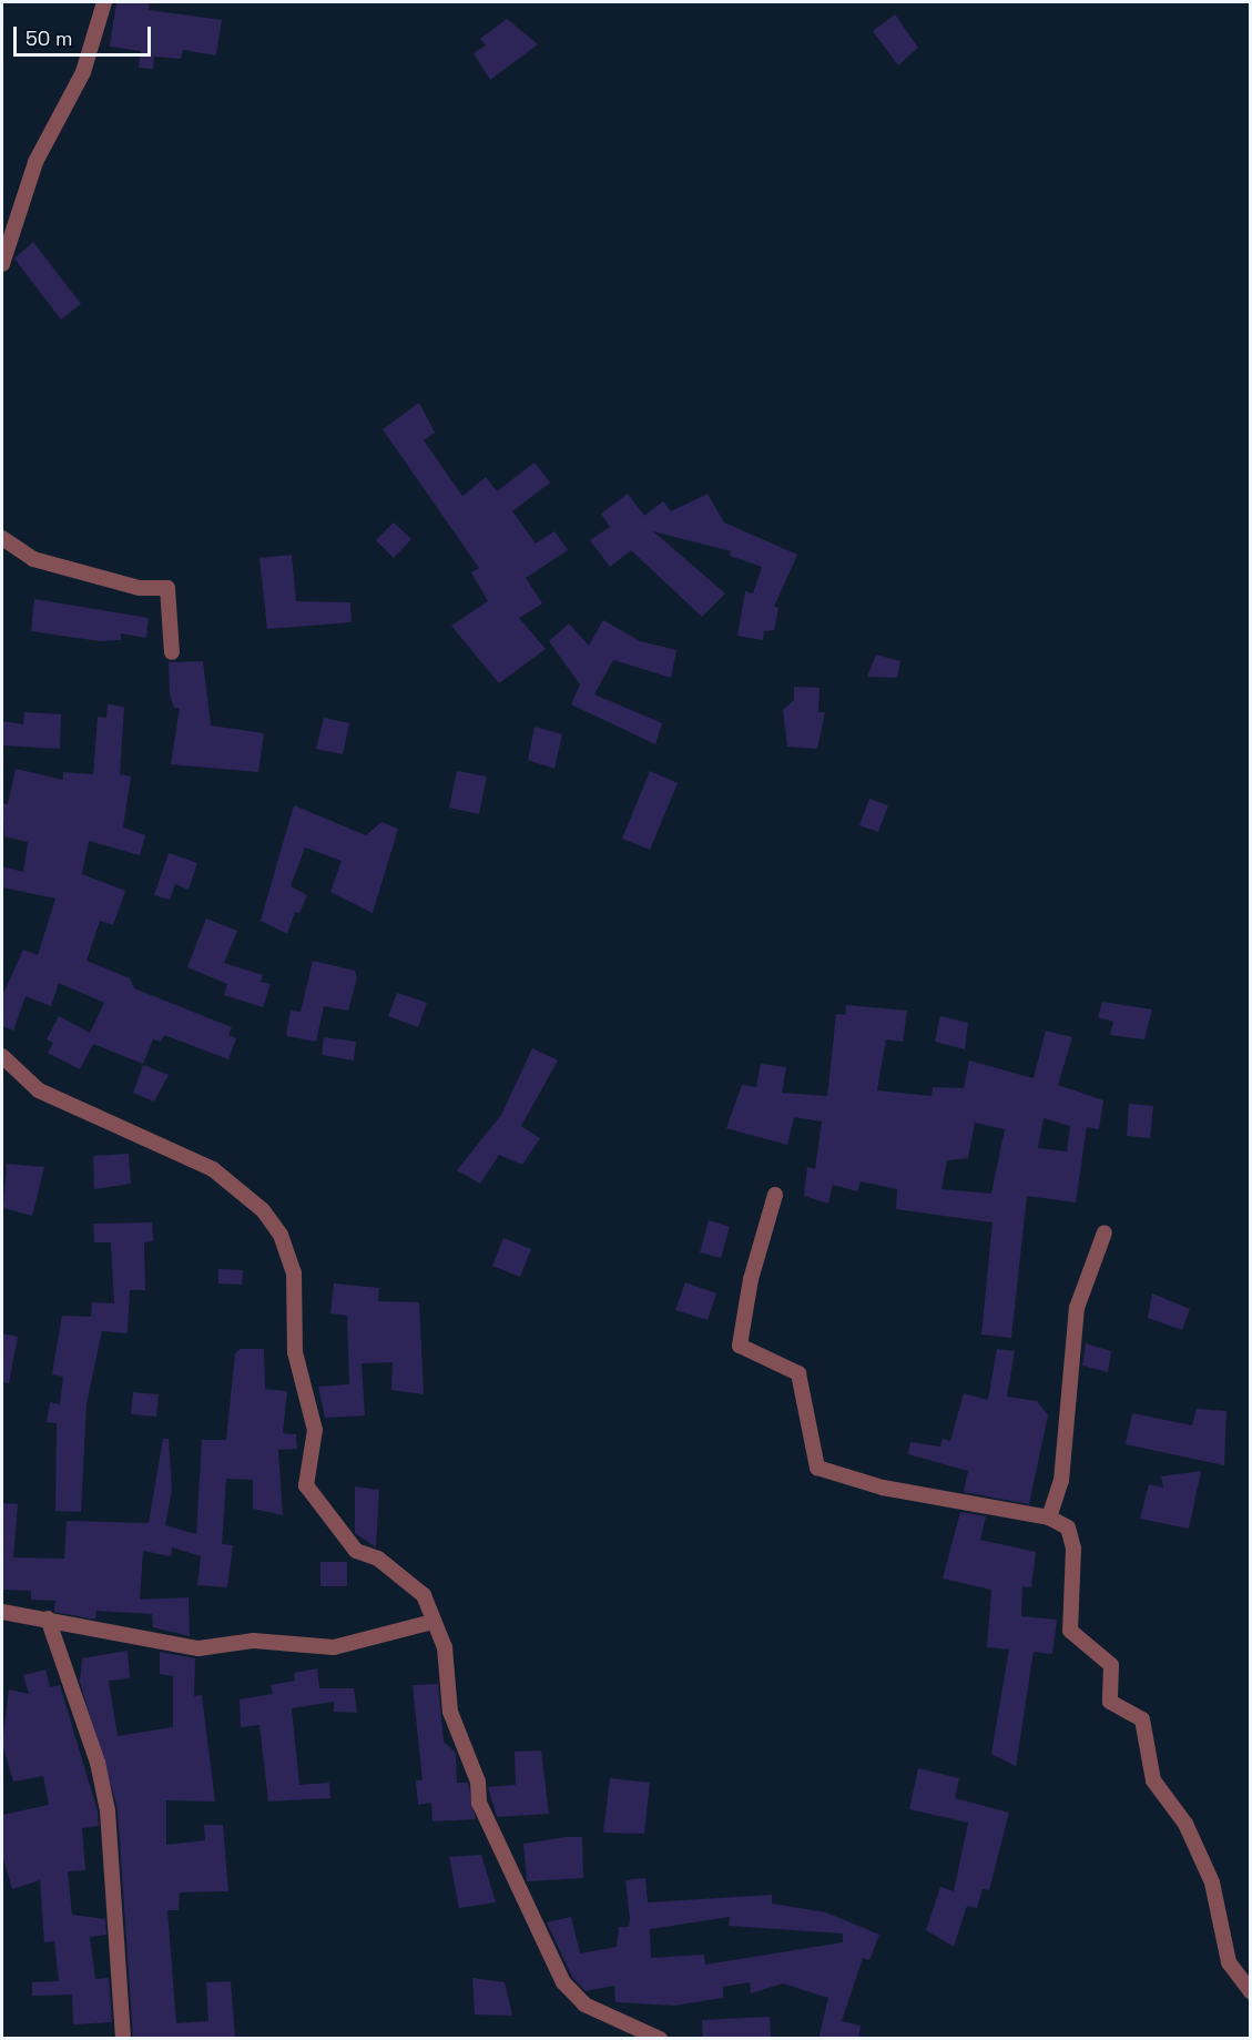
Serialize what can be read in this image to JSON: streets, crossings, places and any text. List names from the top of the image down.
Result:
{
  "scale_bar": "50 m"
}
